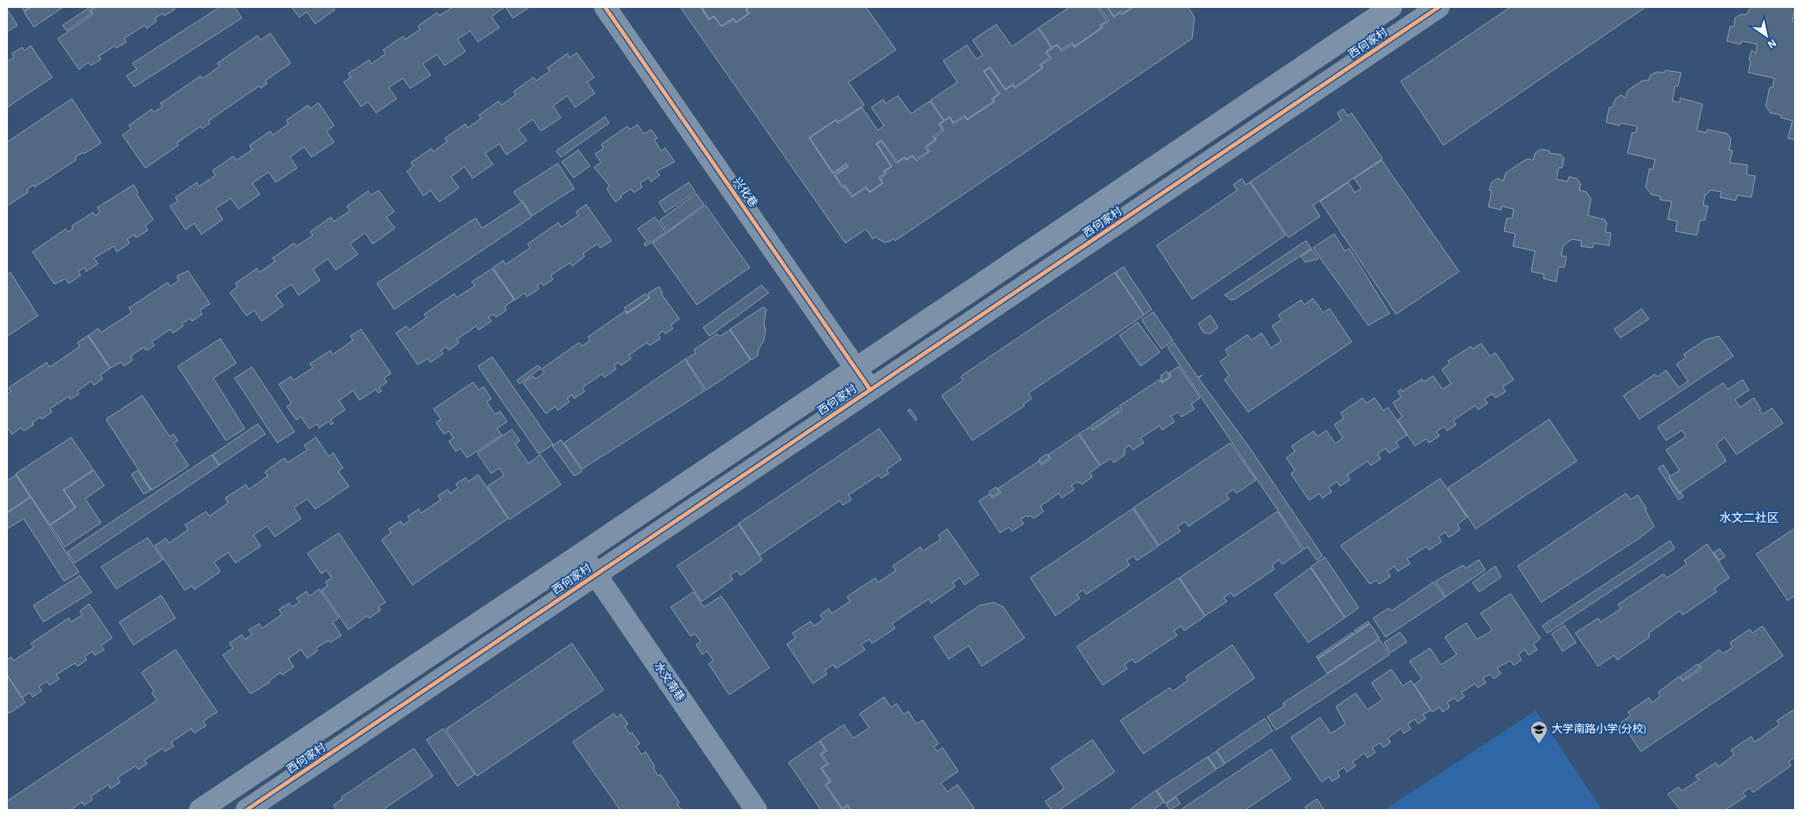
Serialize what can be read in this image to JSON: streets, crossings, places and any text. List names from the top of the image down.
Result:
{
  "streets": {
    "street": ["西何家村", "兴化巷", "水文南巷"]
  },
  "crossings": [
    ["西何家村", "兴化巷"],
    ["西何家村", "水文南巷"]
  ],
  "districts": ["水文二社区"],
  "places": {
    "school or university": ["大学南路小学(分校)"]
  },
  "north": "bottom right"
}
